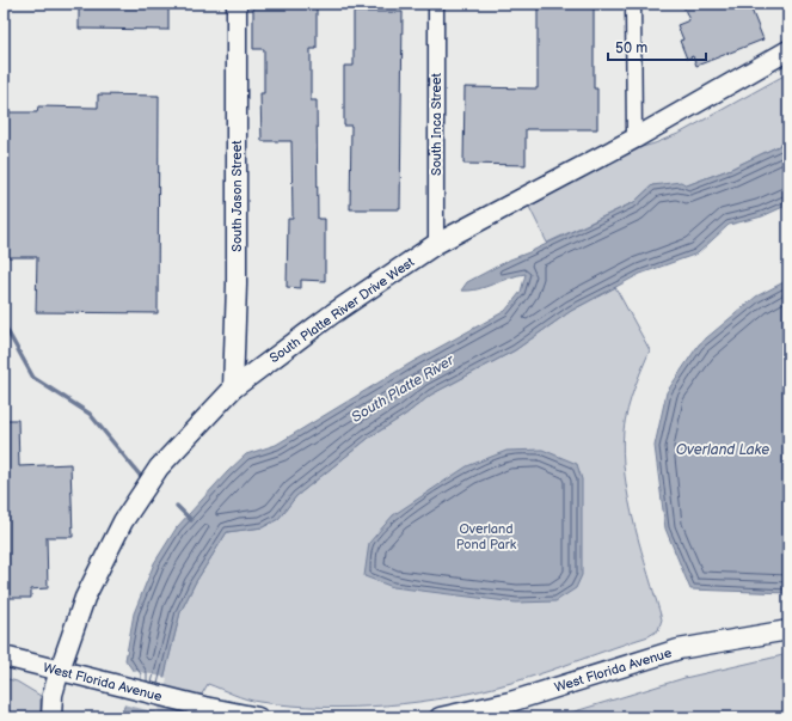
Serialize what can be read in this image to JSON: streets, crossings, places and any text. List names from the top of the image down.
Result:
{
  "streets": {
    "street": [
      "South Inca Street",
      "South Jason Street",
      "South Platte River Drive West",
      "West Florida Avenue"
    ]
  },
  "crossings": [
    ["South Inca Street", "South Platte River Drive West"],
    ["South Jason Street", "South Platte River Drive West"],
    ["South Platte River Drive West", "West Florida Avenue"]
  ],
  "water": ["South Platte River", "Overland Lake"],
  "parks": ["Overland Pond Park"],
  "scale_bar": "50 m"
}
